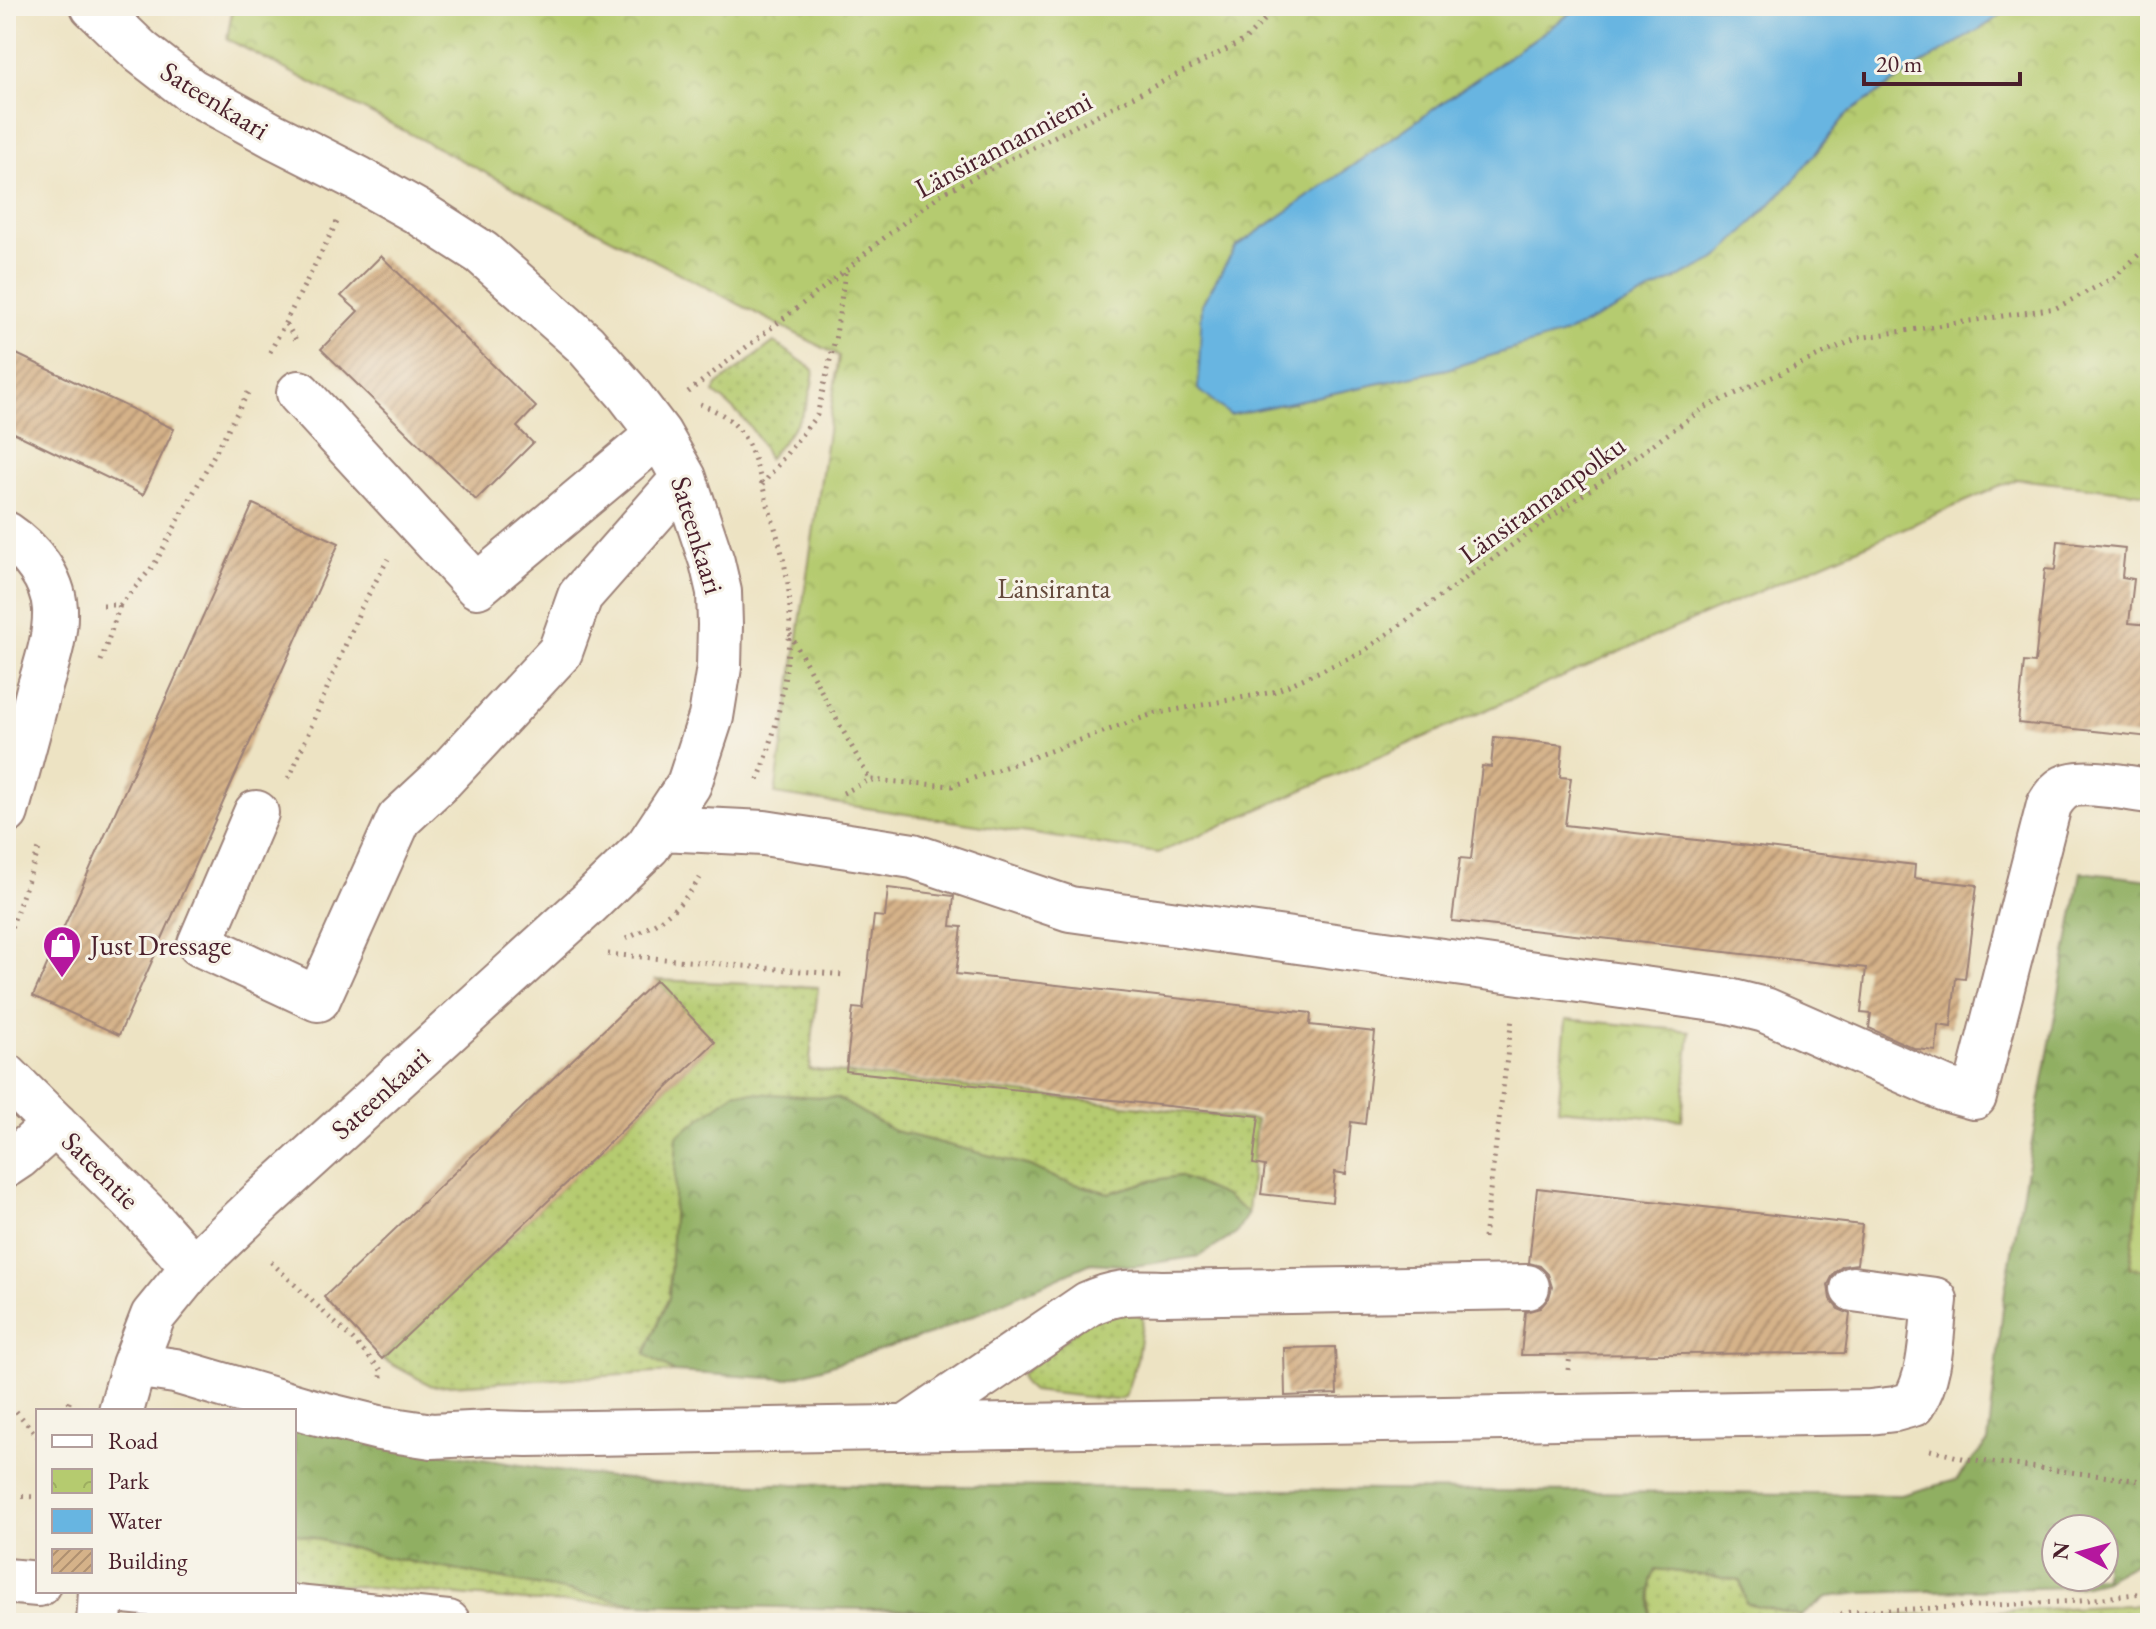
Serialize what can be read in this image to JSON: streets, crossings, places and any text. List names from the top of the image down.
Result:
{
  "streets": {
    "street": ["Sateenkaari", "Sateentie"],
    "path": ["Länsirannanniemi", "Länsirannanpolku"]
  },
  "crossings": [
    ["Sateenkaari", "Sateentie"]
  ],
  "parks": ["Länsiranta"],
  "places": {
    "shop": ["Just Dressage"]
  },
  "legend": [
    "Road",
    "Park",
    "Water",
    "Building"
  ],
  "scale_bar": "20 m",
  "north": "left"
}
